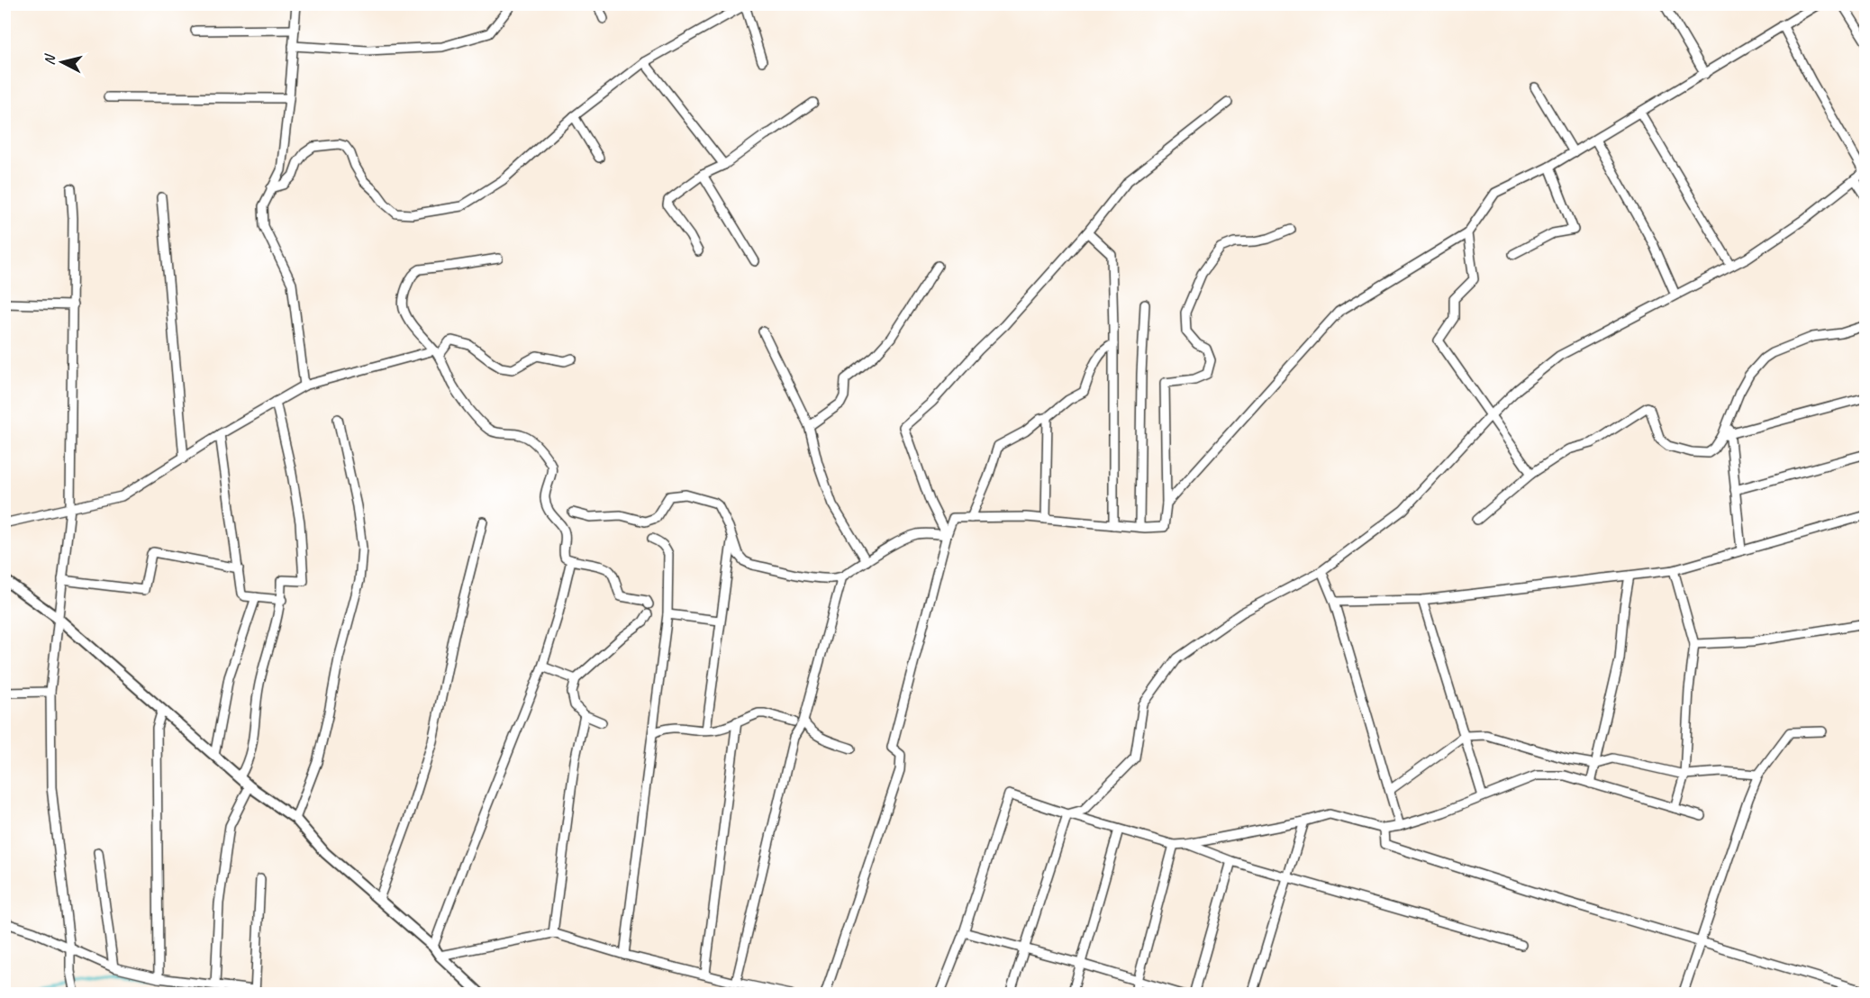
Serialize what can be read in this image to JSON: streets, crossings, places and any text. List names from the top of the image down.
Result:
{
  "north": "left"
}
